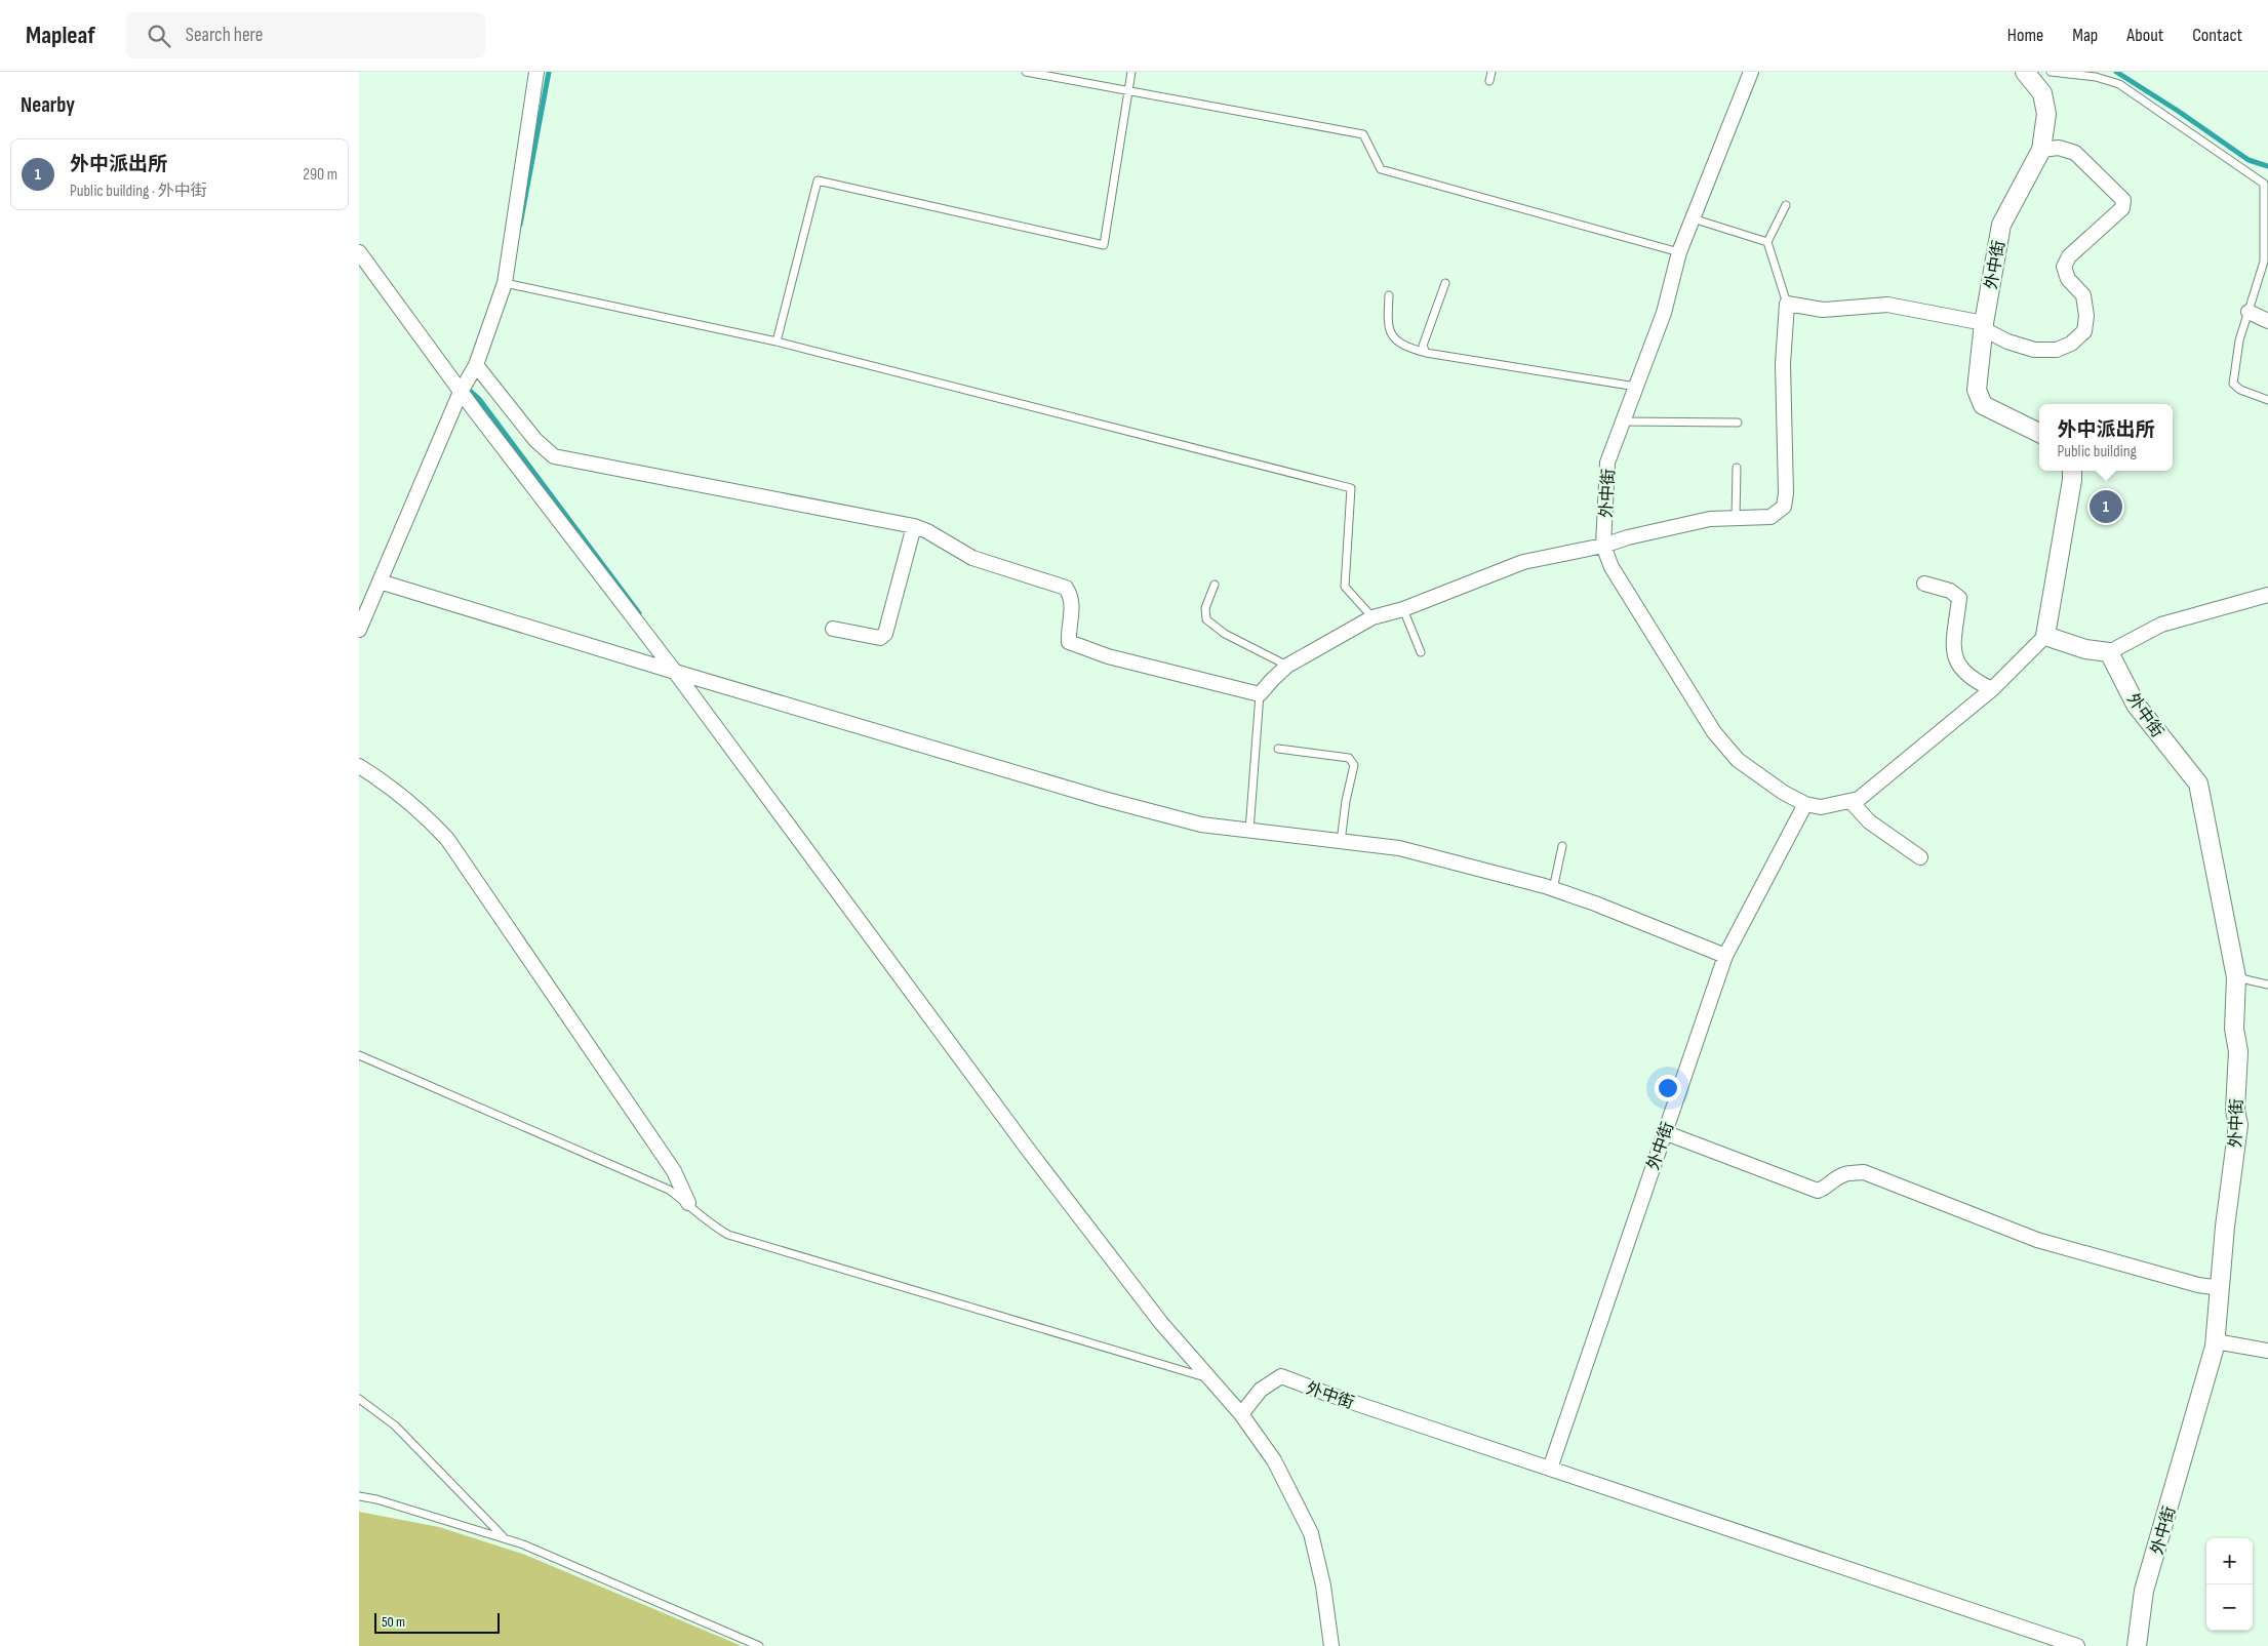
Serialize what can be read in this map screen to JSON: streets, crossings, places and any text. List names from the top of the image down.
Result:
{
  "streets": {
    "street": ["外中街"]
  },
  "scale_bar": "50 m",
  "page": {
    "header": "Mapleaf",
    "search": "Search here",
    "nav": [
      "Home",
      "Map",
      "About",
      "Contact"
    ],
    "heading": "Nearby",
    "list": [
      {
        "mark": "1",
        "name": "外中派出所",
        "note": "Public building · 外中街",
        "value": "290 m"
      }
    ],
    "popup": ["外中派出所", "Public building"],
    "pins": "1",
    "map_buttons": ["+", "−"],
    "scale": "50 m"
  }
}
